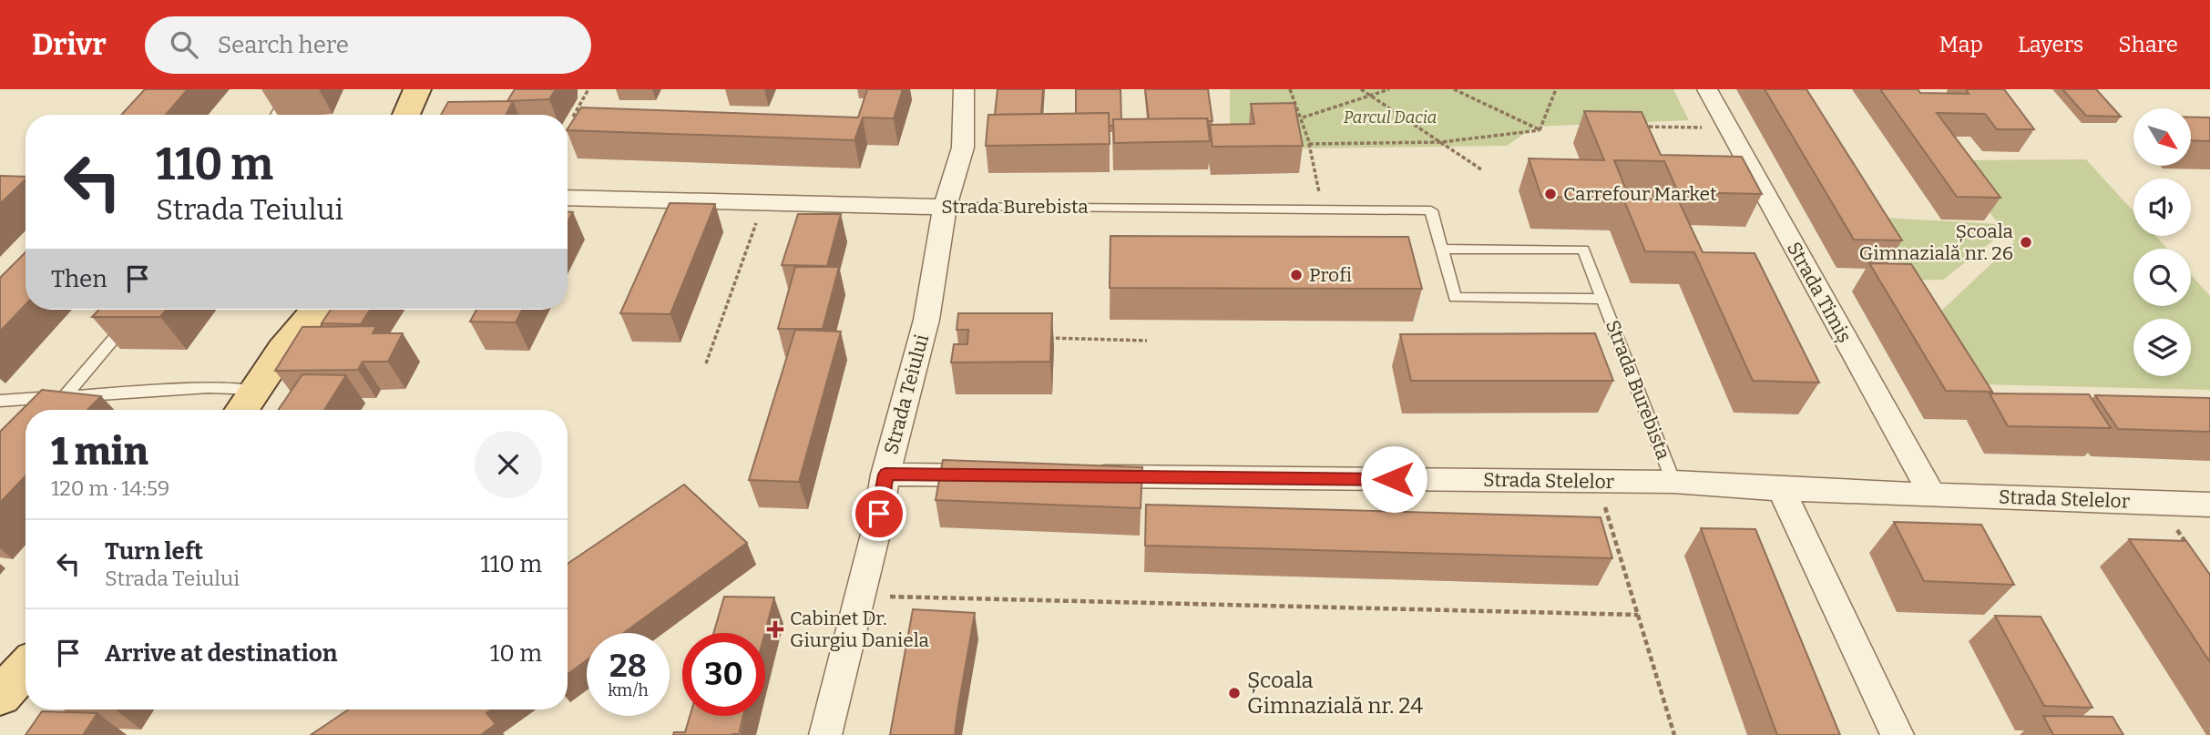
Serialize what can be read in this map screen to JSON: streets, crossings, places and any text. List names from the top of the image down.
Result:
{
  "streets": {
    "street": [
      "Strada Burebista",
      "Strada Timiș",
      "Strada Teiului",
      "Strada Stelelor"
    ]
  },
  "crossings": [
    ["Strada Burebista", "Strada Teiului"],
    ["Strada Burebista", "Strada Stelelor"],
    ["Strada Timiș", "Strada Stelelor"]
  ],
  "parks": ["Parcul Dacia"],
  "places": {
    "other": [
      "Carrefour Market",
      "Școala Gimnazială nr. 26",
      "Profi",
      "Școala Gimnazială nr. 24"
    ],
    "health": ["Cabinet Dr. Giurgiu Daniela"]
  },
  "north": "bottom right",
  "page": {
    "header": "Drivr",
    "search": "Search here",
    "nav": ["Map", "Layers", "Share"],
    "turn": ["110 m", "Strada Teiului"],
    "then": "Then",
    "heading": ["1 min", "120 m · 14:59"],
    "list": [
      {
        "name": "Turn left",
        "note": "Strada Teiului",
        "value": "110 m"
      },
      {
        "name": "Arrive at destination",
        "value": "10 m"
      }
    ],
    "speed": "28 km/h",
    "limit": "30"
  }
}
